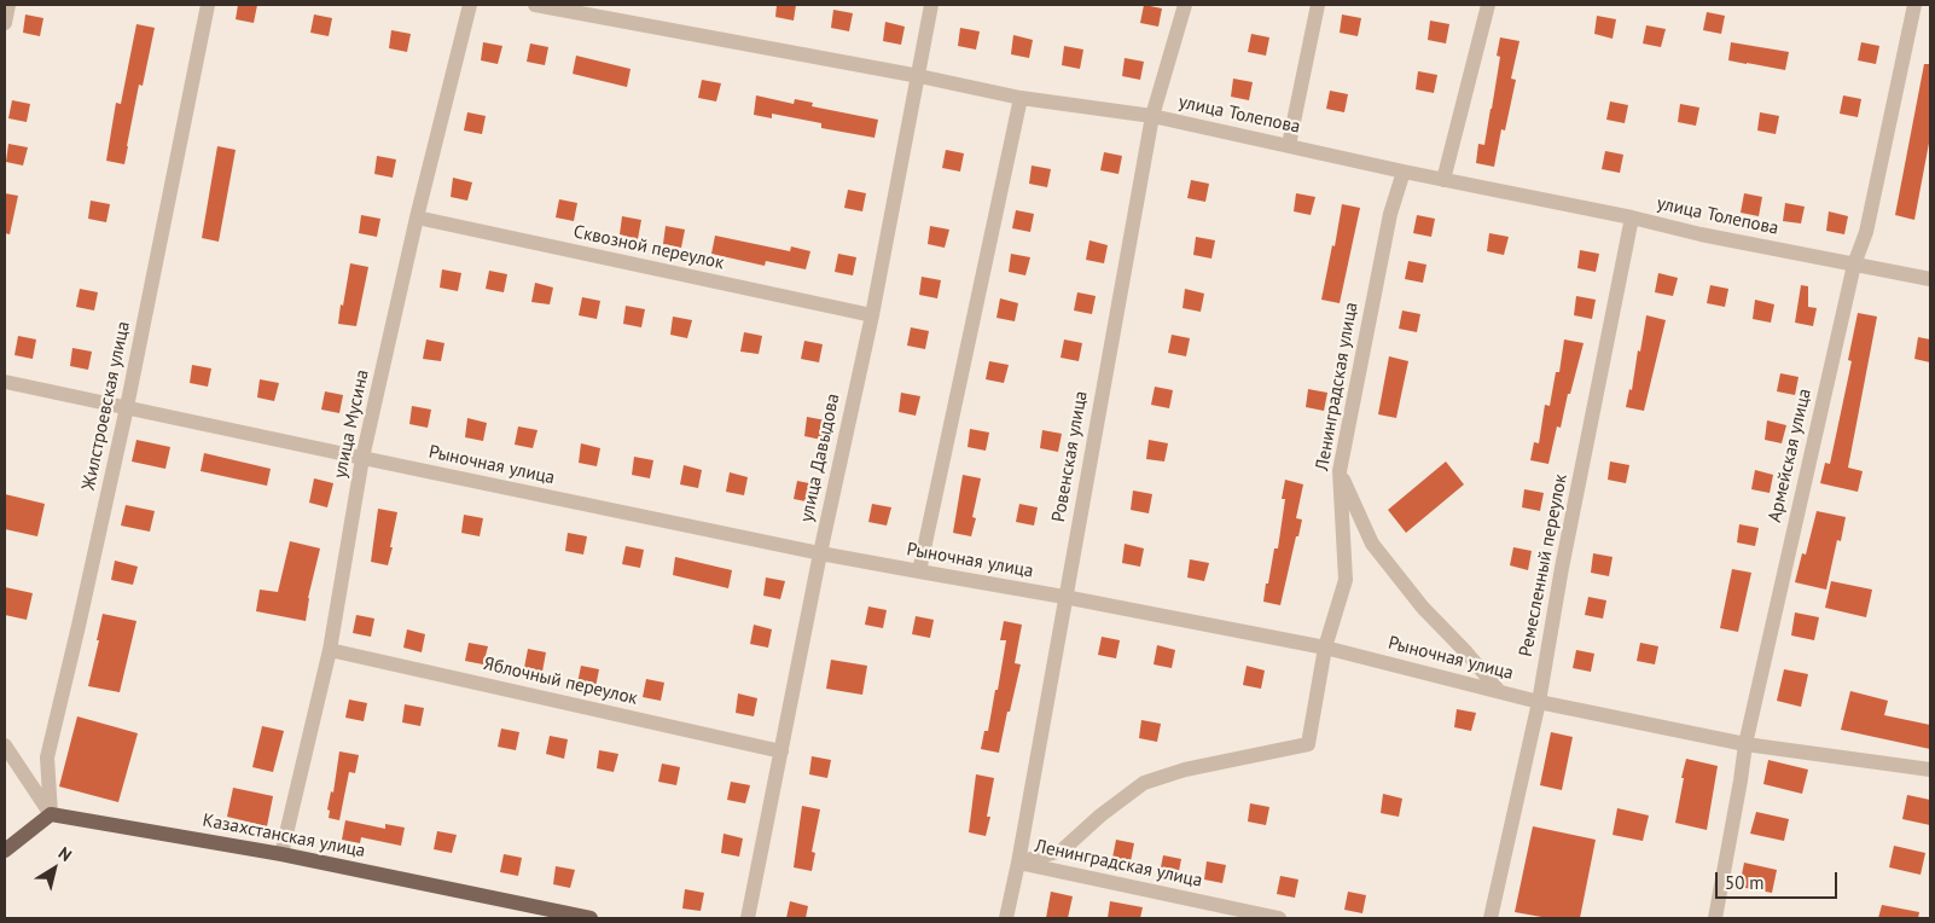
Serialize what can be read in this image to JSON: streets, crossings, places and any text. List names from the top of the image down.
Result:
{
  "streets": {
    "main road": ["Казахстанская улица"],
    "street": [
      "улица Толепова",
      "Сквозной переулок",
      "Ленинградская улица",
      "Жилстроевская улица",
      "улица Мусина",
      "Армейская улица",
      "Ровенская улица",
      "улица Давыдова",
      "Рыночная улица",
      "Ремесленный переулок",
      "Яблочный переулок"
    ]
  },
  "crossings": [
    ["улица Толепова", "Ленинградская улица"],
    ["улица Толепова", "Армейская улица"],
    ["улица Толепова", "Ровенская улица"],
    ["улица Толепова", "улица Давыдова"],
    ["улица Толепова", "Ремесленный переулок"],
    ["Сквозной переулок", "улица Мусина"],
    ["Сквозной переулок", "улица Давыдова"],
    ["Ленинградская улица", "Ровенская улица"],
    ["Ленинградская улица", "Рыночная улица"],
    ["Жилстроевская улица", "Рыночная улица"],
    ["Жилстроевская улица", "Казахстанская улица"],
    ["улица Мусина", "Рыночная улица"],
    ["улица Мусина", "Яблочный переулок"],
    ["улица Мусина", "Казахстанская улица"],
    ["Армейская улица", "Рыночная улица"],
    ["Ровенская улица", "Рыночная улица"],
    ["улица Давыдова", "Рыночная улица"],
    ["улица Давыдова", "Яблочный переулок"],
    ["Рыночная улица", "Ремесленный переулок"]
  ],
  "scale_bar": "50 m",
  "north": "top right"
}
